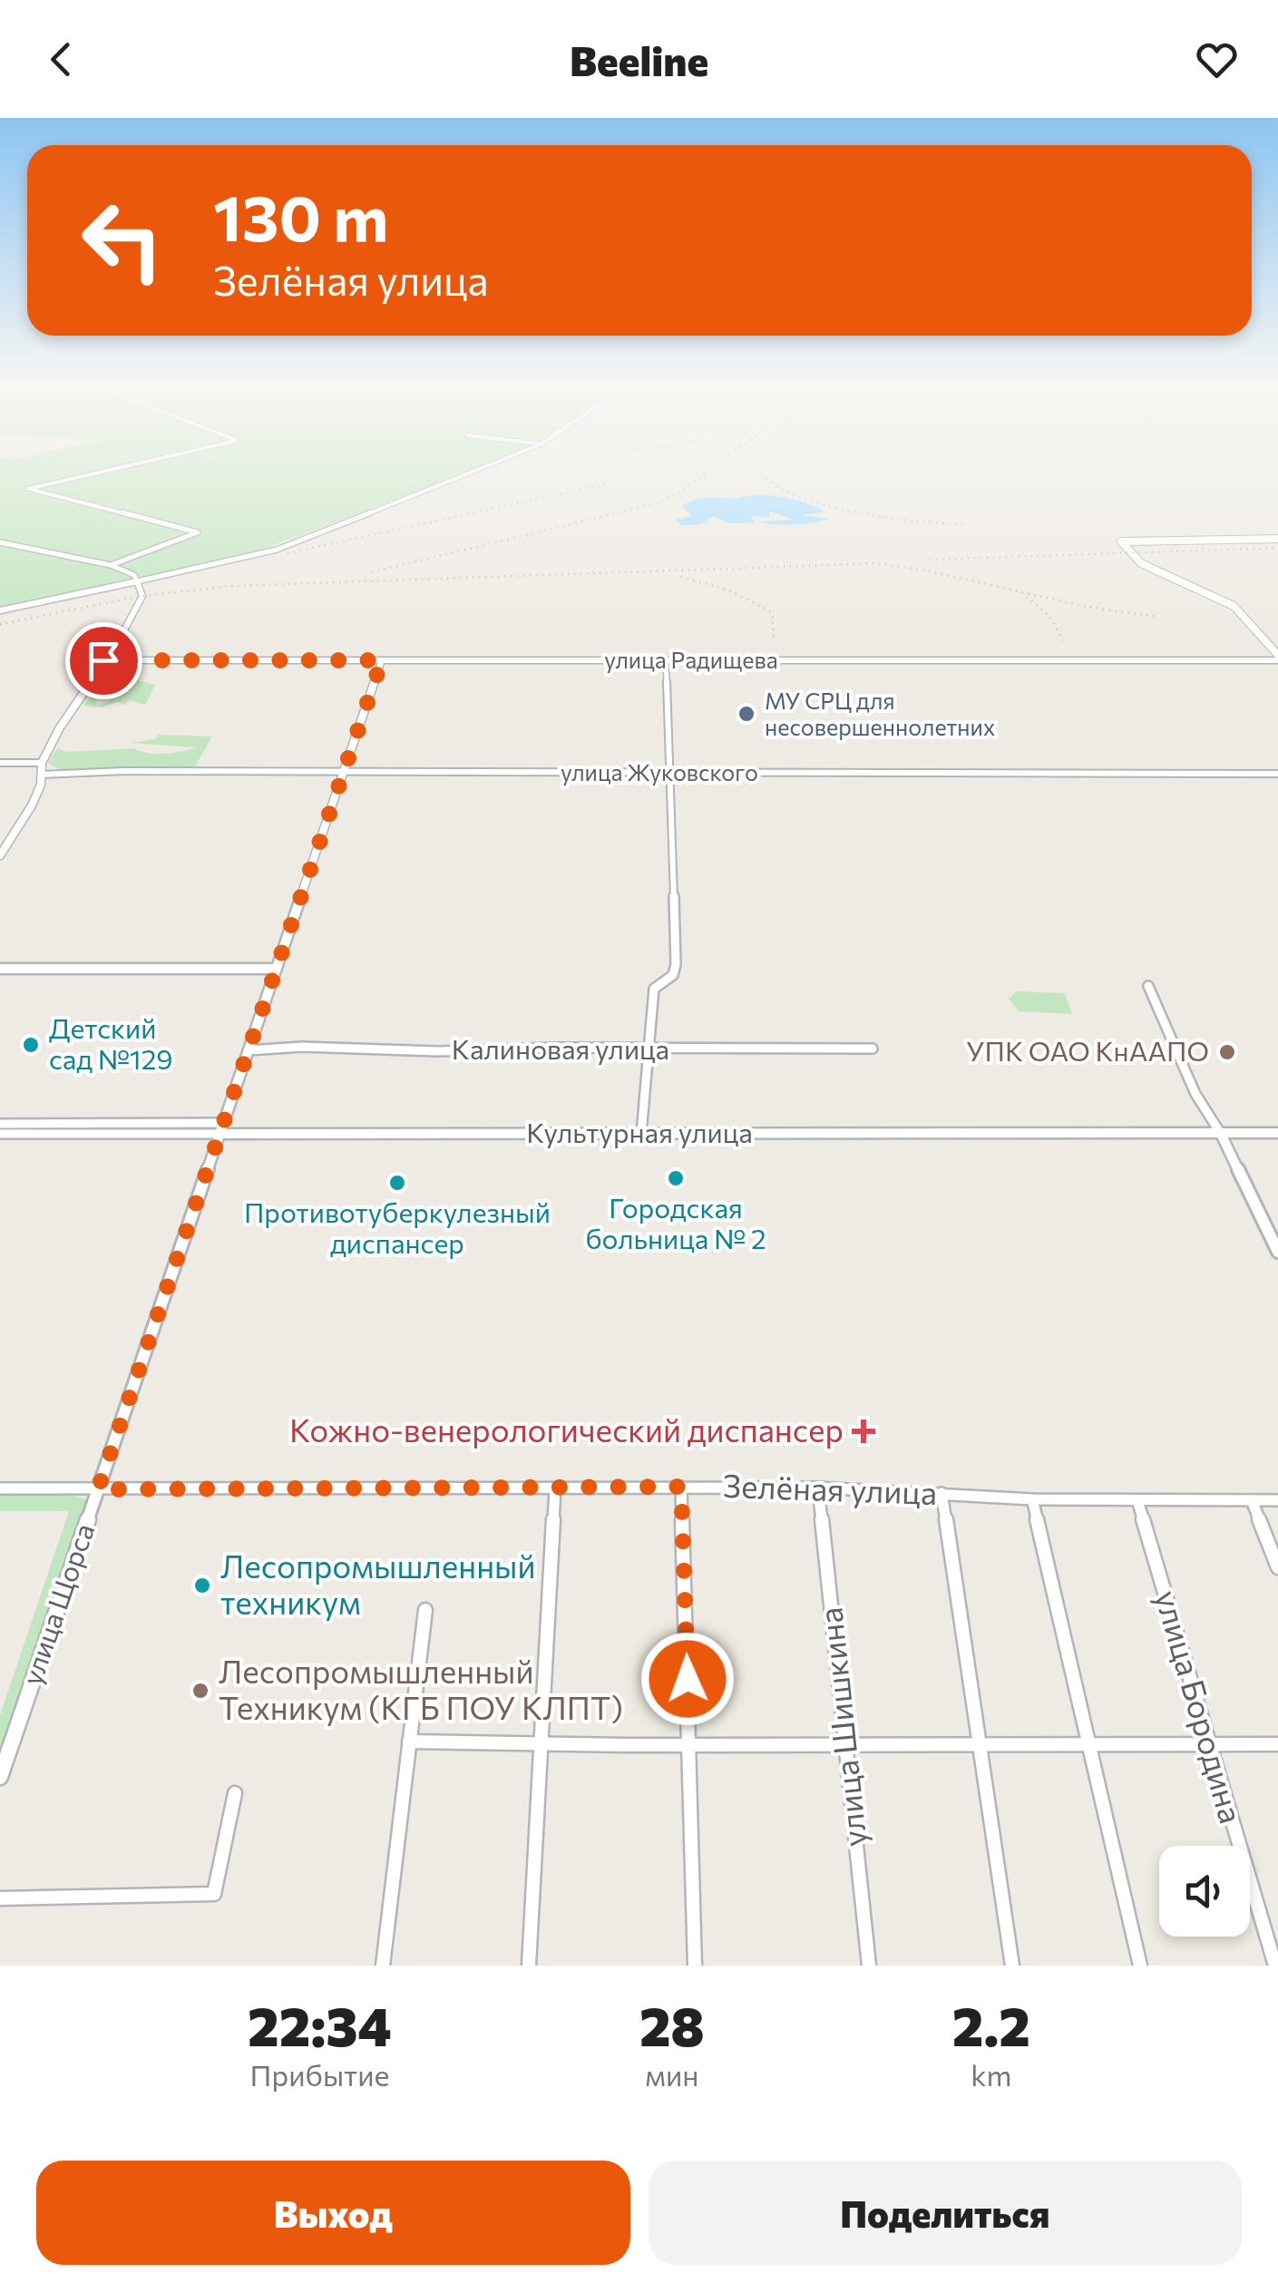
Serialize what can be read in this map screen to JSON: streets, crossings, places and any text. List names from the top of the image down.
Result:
{
  "streets": {
    "street": [
      "улица Радищева",
      "улица Жуковского",
      "Калиновая улица",
      "Культурная улица",
      "Зелёная улица",
      "улица Щорса",
      "улица Бородина",
      "улица Шишкина"
    ]
  },
  "crossings": [
    ["улица Радищева", "улица Щорса"],
    ["улица Жуковского", "улица Щорса"],
    ["Калиновая улица", "улица Щорса"],
    ["Культурная улица", "улица Щорса"],
    ["Зелёная улица", "улица Щорса"],
    ["Зелёная улица", "улица Бородина"],
    ["Зелёная улица", "улица Шишкина"]
  ],
  "places": {
    "other": [
      "МУ СРЦ для несовершеннолетних",
      "Детский сад №129",
      "УПК ОАО КнААПО",
      "Городская больница № 2",
      "Противотуберкулезный диспансер",
      "Лесопромышленный техникум",
      "Лесопромышленный Техникум (КГБ ПОУ КЛПТ)"
    ],
    "health": ["Кожно-венерологический диспансер"]
  },
  "page": {
    "header": "Beeline",
    "turn": ["130 m", "Зелёная улица"],
    "eta": [
      "22:34",
      "Прибытие",
      "28",
      "мин",
      "2.2",
      "km"
    ],
    "buttons": ["Выход", "Поделиться"]
  }
}
